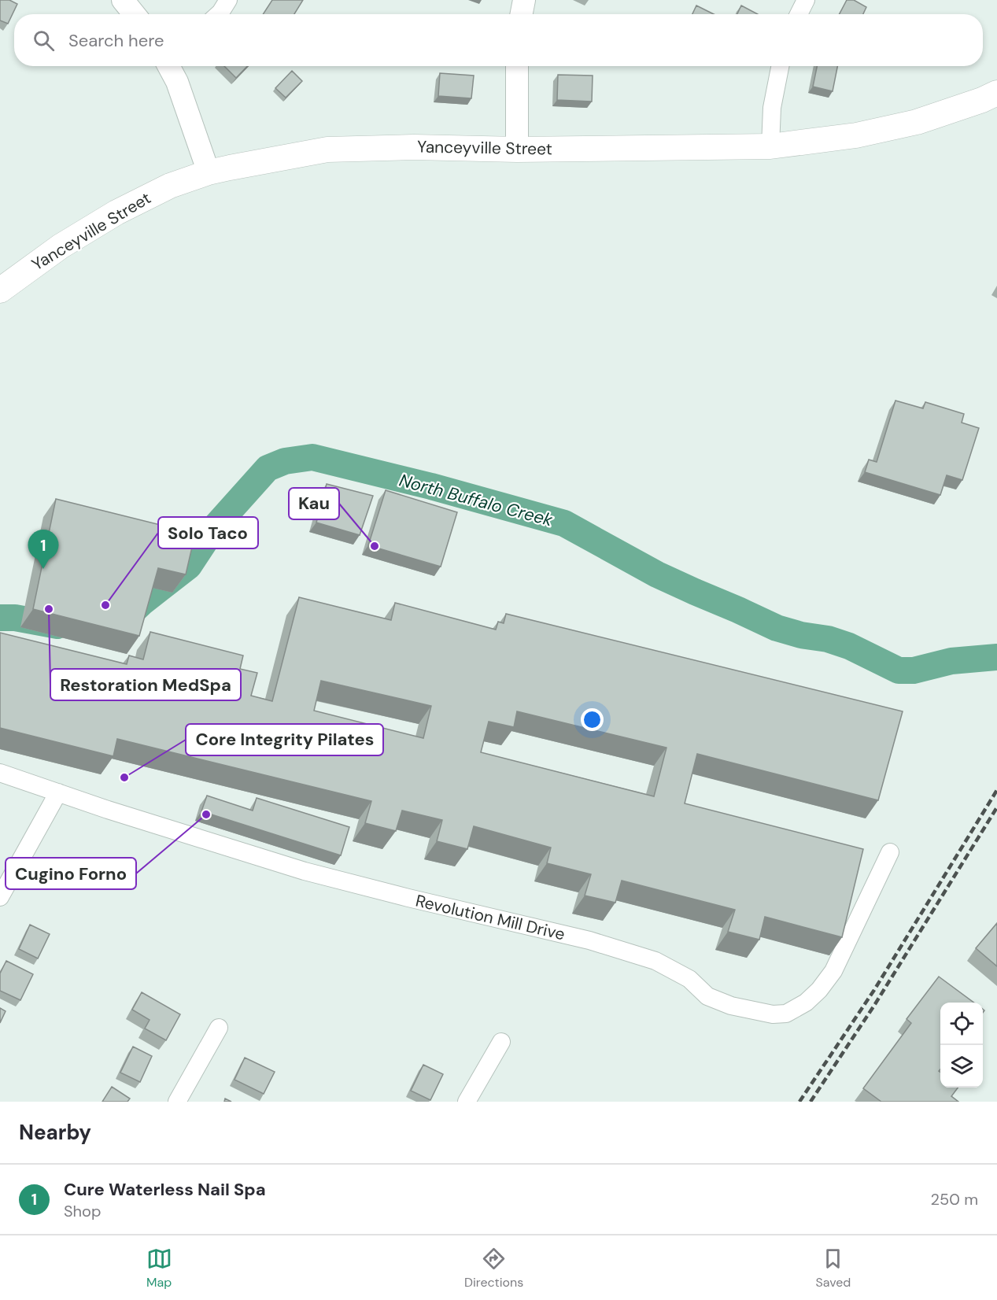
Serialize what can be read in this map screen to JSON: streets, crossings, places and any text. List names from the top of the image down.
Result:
{
  "streets": {
    "main road": ["Yanceyville Street"],
    "street": ["Revolution Mill Drive"]
  },
  "water": ["North Buffalo Creek"],
  "places": [
    "Kau",
    "Solo Taco",
    "Restoration MedSpa",
    "Core Integrity Pilates",
    "Cugino Forno"
  ],
  "page": {
    "search": "Search here",
    "pins": "1",
    "heading": "Nearby",
    "list": [
      {
        "mark": "1",
        "name": "Cure Waterless Nail Spa",
        "note": "Shop",
        "value": "250 m"
      }
    ],
    "nav": ["Map", "Directions", "Saved"]
  }
}
